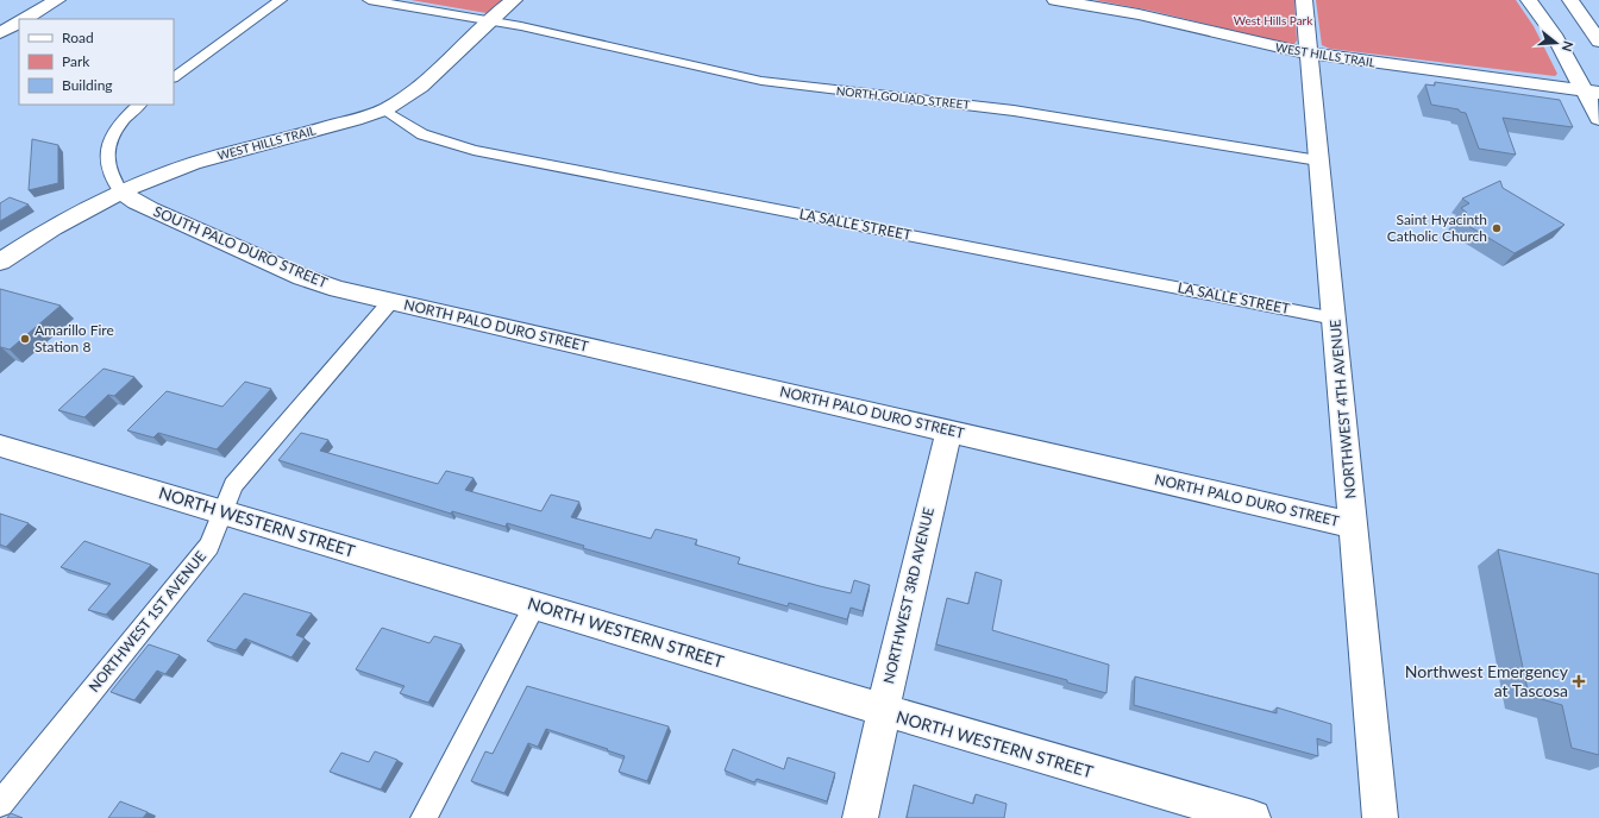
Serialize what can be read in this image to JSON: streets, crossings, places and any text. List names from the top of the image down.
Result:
{
  "streets": {
    "main road": [
      "WEST HILLS TRAIL",
      "SOUTH PALO DURO STREET",
      "NORTH PALO DURO STREET",
      "NORTHWEST 4TH AVENUE",
      "NORTH WESTERN STREET",
      "NORTHWEST 3RD AVENUE"
    ],
    "street": ["NORTH GOLIAD STREET", "LA SALLE STREET", "NORTHWEST 1ST AVENUE"]
  },
  "crossings": [
    ["WEST HILLS TRAIL", "NORTH GOLIAD STREET"],
    ["WEST HILLS TRAIL", "LA SALLE STREET"],
    ["WEST HILLS TRAIL", "SOUTH PALO DURO STREET"],
    ["WEST HILLS TRAIL", "NORTHWEST 4TH AVENUE"],
    ["NORTH GOLIAD STREET", "NORTHWEST 4TH AVENUE"],
    ["LA SALLE STREET", "NORTHWEST 4TH AVENUE"],
    ["SOUTH PALO DURO STREET", "NORTH PALO DURO STREET"],
    ["SOUTH PALO DURO STREET", "NORTHWEST 1ST AVENUE"],
    ["NORTH PALO DURO STREET", "NORTHWEST 4TH AVENUE"],
    ["NORTH PALO DURO STREET", "NORTHWEST 3RD AVENUE"],
    ["NORTH PALO DURO STREET", "NORTHWEST 1ST AVENUE"],
    ["NORTH WESTERN STREET", "NORTHWEST 3RD AVENUE"],
    ["NORTH WESTERN STREET", "NORTHWEST 1ST AVENUE"]
  ],
  "parks": ["West Hills Park"],
  "places": {
    "other": ["Saint Hyacinth Catholic Church", "Amarillo Fire Station 8"],
    "health": ["Northwest Emergency at Tascosa"]
  },
  "legend": ["Road", "Park", "Building"],
  "north": "right"
}
